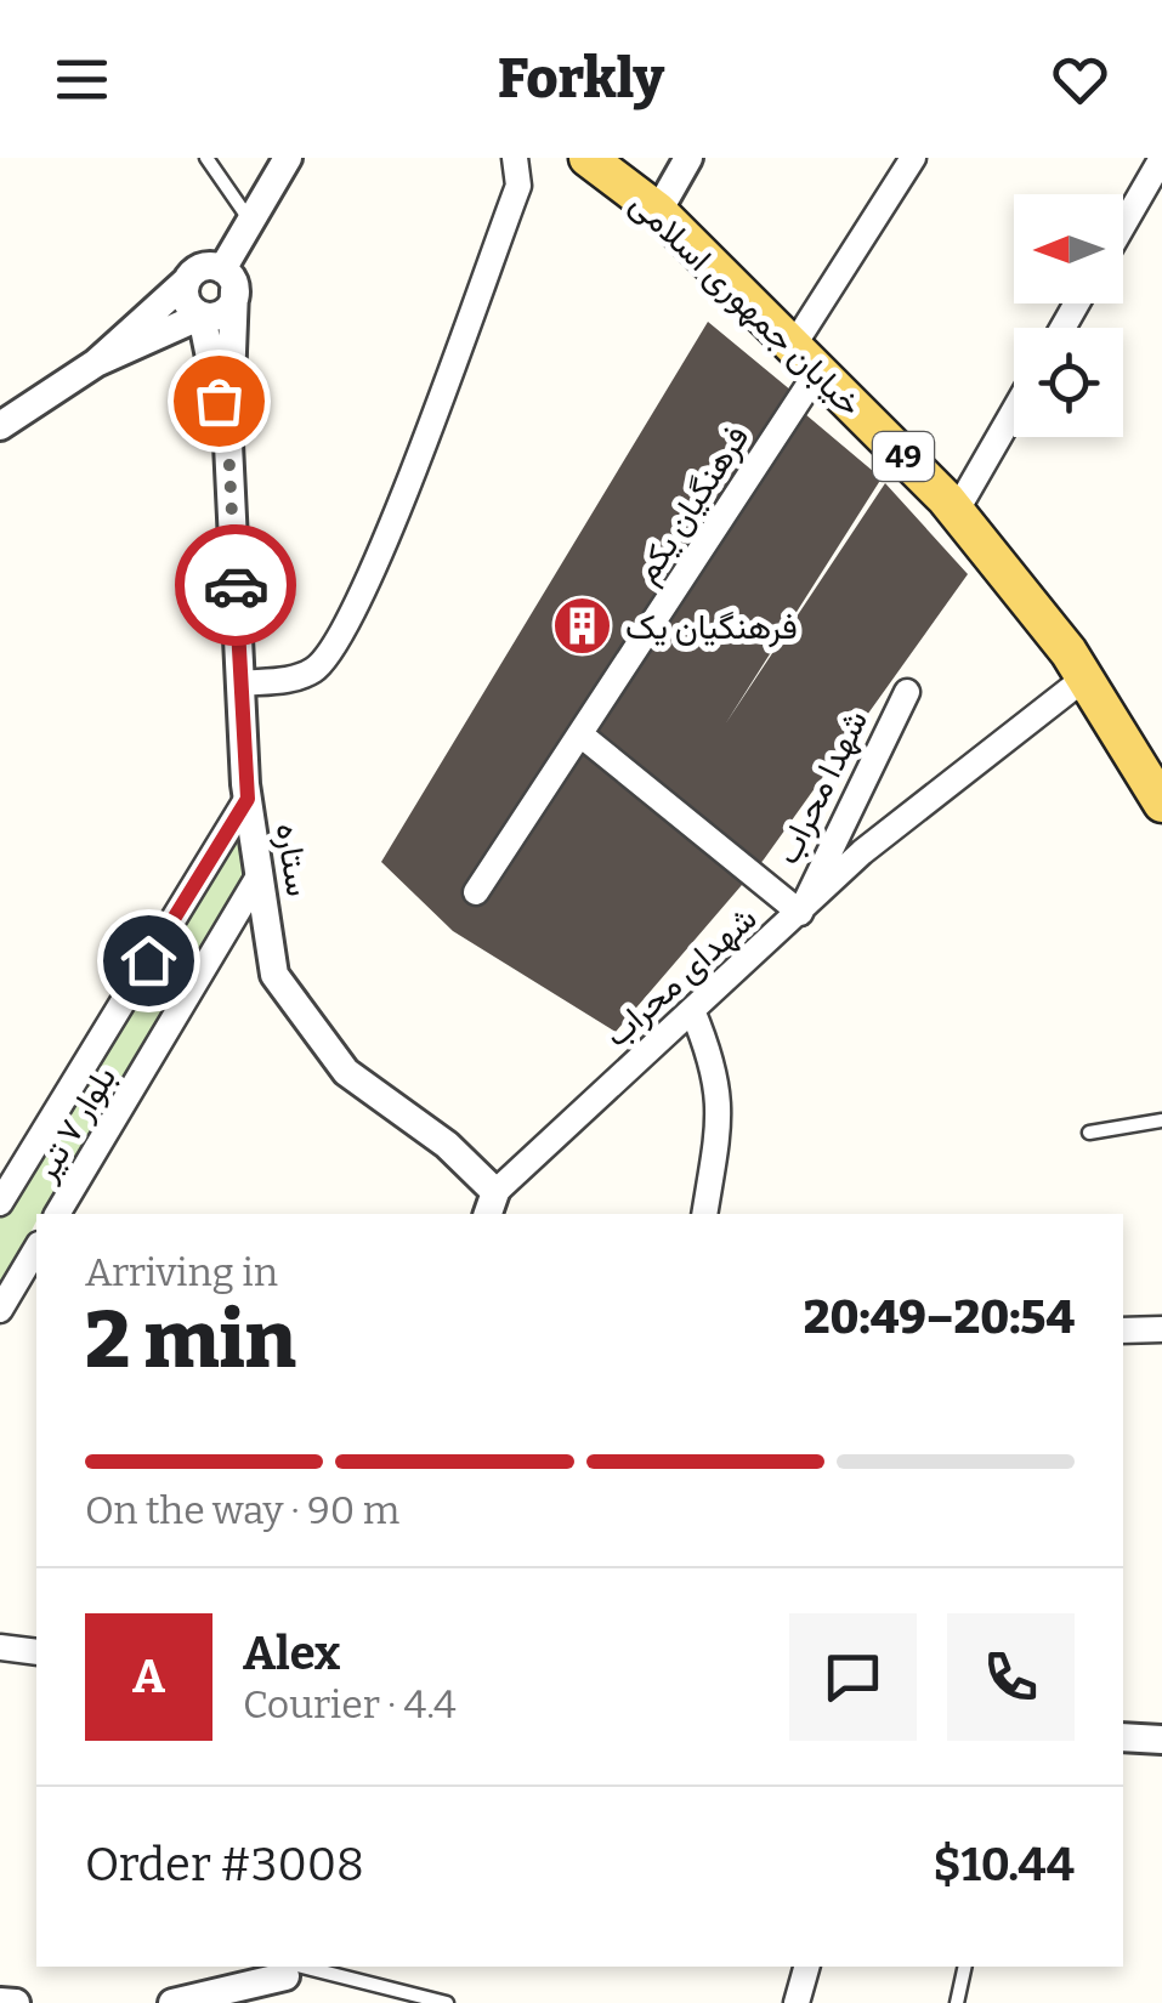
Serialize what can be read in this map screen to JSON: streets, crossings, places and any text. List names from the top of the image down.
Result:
{
  "streets": {
    "main road": ["خیابان جمهوری اسلامی", "49"],
    "street": [
      "فرهنگیان یکم",
      "شهدا محراب",
      "ستاره",
      "شهدای محراب",
      "بلوار ۷ تیر"
    ]
  },
  "crossings": [
    ["خیابان جمهوری اسلامی", "فرهنگیان یکم"],
    ["خیابان جمهوری اسلامی", "شهدای محراب"],
    ["شهدا محراب", "شهدای محراب"],
    ["ستاره", "شهدای محراب"],
    ["ستاره", "بلوار ۷ تیر"]
  ],
  "places": {
    "building": ["فرهنگیان یک"]
  },
  "north": "left",
  "page": {
    "header": "Forkly",
    "heading": ["2 min", "Arriving in", "20:49–20:54"],
    "panel": [
      "Alex",
      "Courier · 4.4",
      "Order #3008",
      "$10.44"
    ],
    "bar": "On the way · 90 m",
    "round": "A"
  }
}
